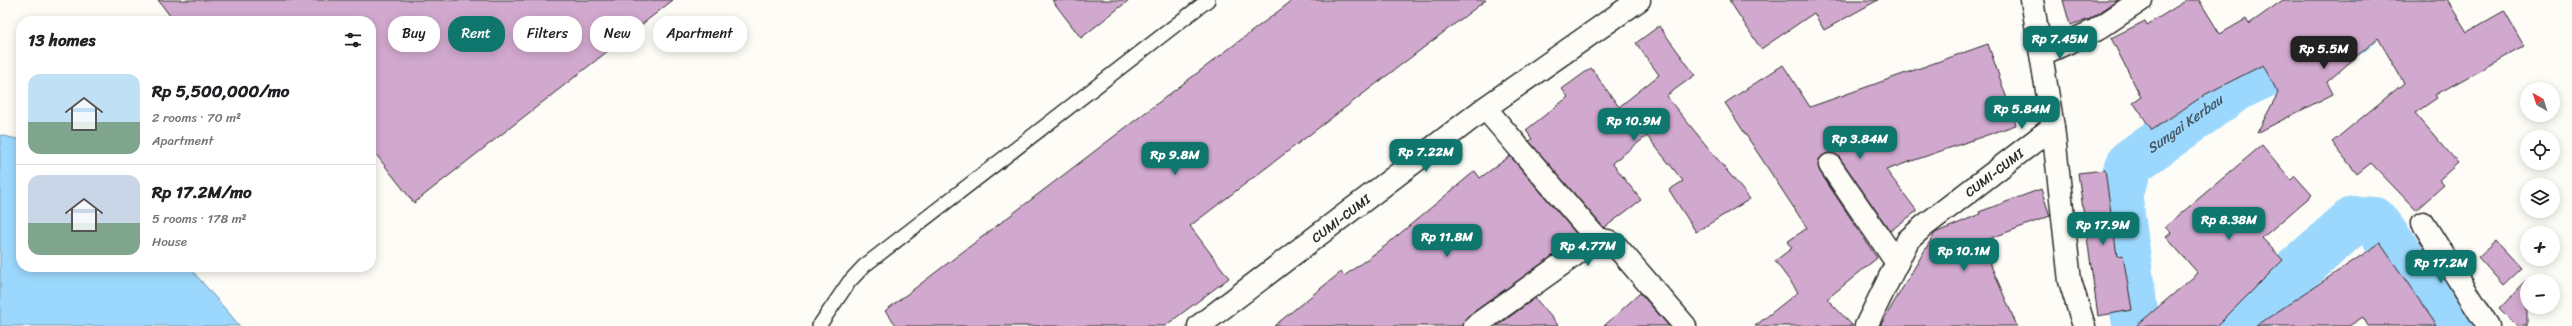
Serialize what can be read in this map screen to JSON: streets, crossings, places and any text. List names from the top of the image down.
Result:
{
  "streets": {
    "street": ["CUMI-CUMI"]
  },
  "water": ["Sungai Kerbau"],
  "north": "top left",
  "page": {
    "chip": [
      "Buy",
      "Rent",
      "Filters",
      "New",
      "Apartment"
    ],
    "heading": "13 homes",
    "price": [
      "Rp 7.45M",
      "Rp 5.5M",
      "Rp 5.84M",
      "Rp 10.9M",
      "Rp 3.84M",
      "Rp 7.22M",
      "Rp 9.8M",
      "Rp 8.38M",
      "Rp 17.9M",
      "Rp 11.8M",
      "Rp 4.77M",
      "Rp 10.1M",
      "Rp 17.2M"
    ],
    "list": [
      {
        "name": "Rp 5,500,000/mo",
        "note": "2 rooms · 70 m² · Apartment"
      },
      {
        "name": "Rp 17.2M/mo",
        "note": "5 rooms · 178 m² · House"
      }
    ],
    "map_buttons": ["+", "−"]
  }
}
